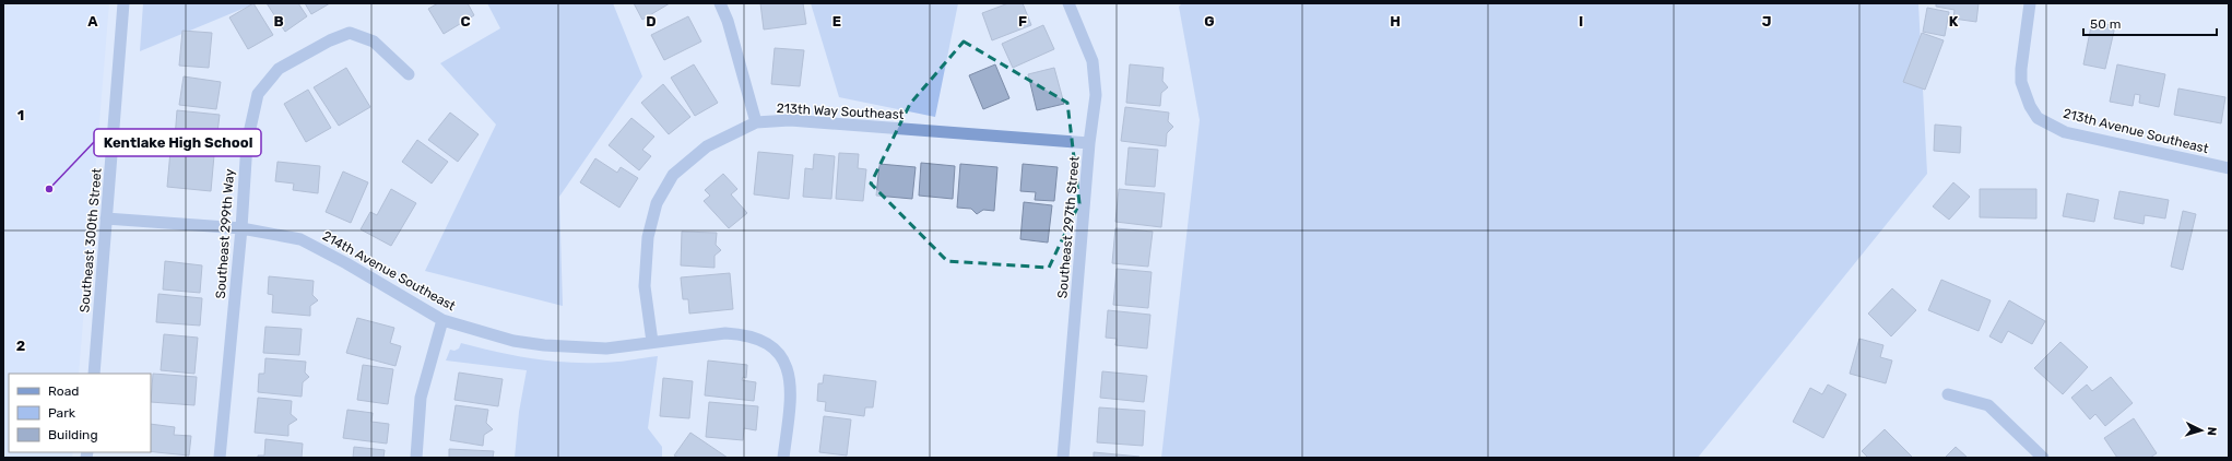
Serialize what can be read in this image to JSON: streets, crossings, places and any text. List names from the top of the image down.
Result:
{
  "streets": {
    "street": [
      "213th Way Southeast",
      "213th Avenue Southeast",
      "Southeast 297th Street",
      "Southeast 299th Way",
      "Southeast 300th Street",
      "214th Avenue Southeast"
    ]
  },
  "crossings": [
    ["213th Way Southeast", "Southeast 297th Street"],
    ["213th Way Southeast", "214th Avenue Southeast"],
    ["Southeast 299th Way", "214th Avenue Southeast"],
    ["Southeast 300th Street", "214th Avenue Southeast"]
  ],
  "places": ["Kentlake High School"],
  "legend": ["Road", "Park", "Building"],
  "scale_bar": "50 m",
  "north": "right",
  "grid": {
    "columns": [
      "A",
      "B",
      "C",
      "D",
      "E",
      "F",
      "G",
      "H",
      "I",
      "J",
      "K"
    ],
    "rows": ["1", "2"]
  }
}
